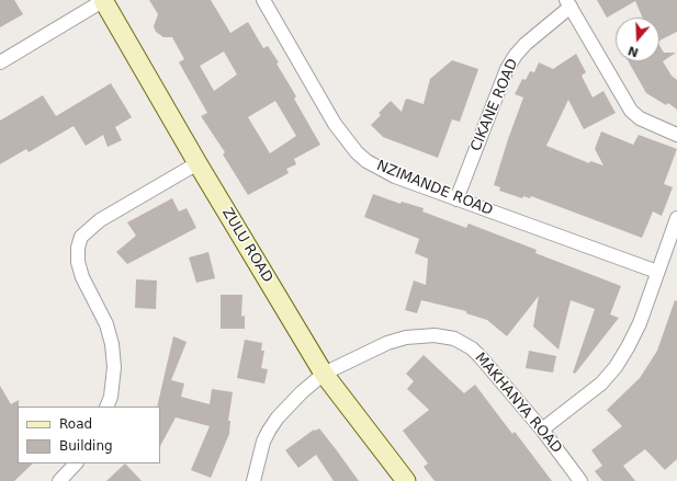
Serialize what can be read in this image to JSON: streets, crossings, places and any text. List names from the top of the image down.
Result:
{
  "streets": {
    "street": [
      "CIKANE ROAD",
      "NZIMANDE ROAD",
      "ZULU ROAD",
      "MAKHANYA ROAD"
    ]
  },
  "crossings": [
    ["CIKANE ROAD", "NZIMANDE ROAD"],
    ["ZULU ROAD", "MAKHANYA ROAD"]
  ],
  "legend": ["Road", "Building"],
  "north": "bottom"
}
